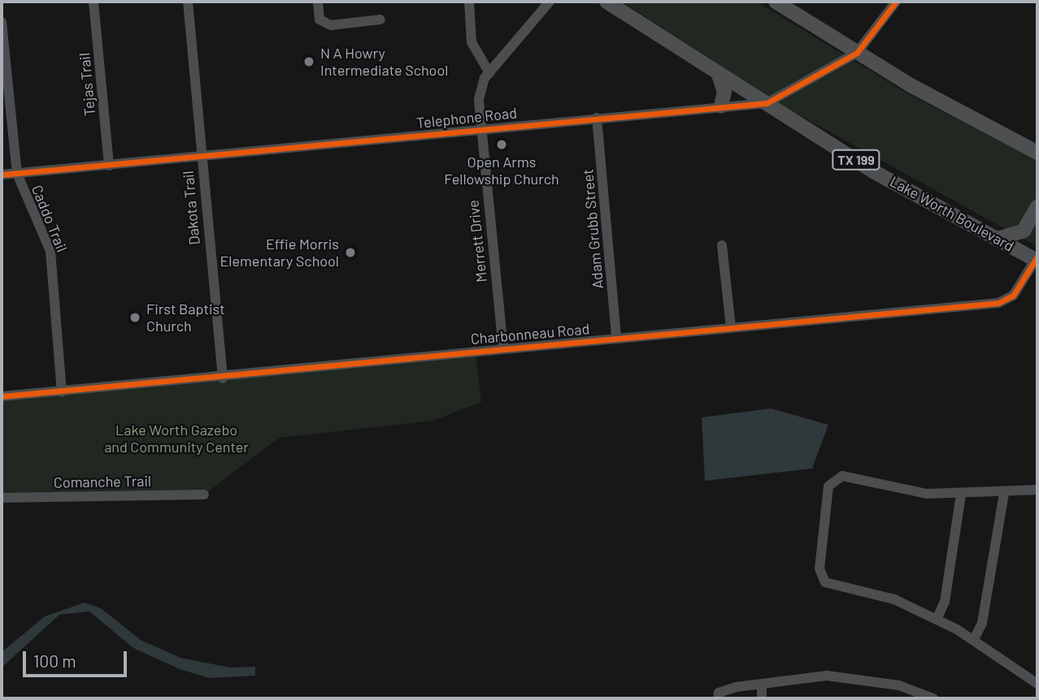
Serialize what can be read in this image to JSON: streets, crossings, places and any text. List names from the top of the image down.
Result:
{
  "streets": {
    "highway": ["TX 199", "Lake Worth Boulevard"],
    "street": [
      "Tejas Trail",
      "Telephone Road",
      "Dakota Trail",
      "Caddo Trail",
      "Adam Grubb Street",
      "Merrett Drive",
      "Charbonneau Road",
      "Comanche Trail"
    ]
  },
  "crossings": [
    ["Tejas Trail", "Telephone Road"],
    ["Telephone Road", "Dakota Trail"],
    ["Telephone Road", "Lake Worth Boulevard"],
    ["Telephone Road", "Caddo Trail"],
    ["Telephone Road", "Adam Grubb Street"],
    ["Telephone Road", "Merrett Drive"],
    ["Dakota Trail", "Charbonneau Road"],
    ["Lake Worth Boulevard", "Charbonneau Road"],
    ["Caddo Trail", "Charbonneau Road"],
    ["Adam Grubb Street", "Charbonneau Road"],
    ["Merrett Drive", "Charbonneau Road"]
  ],
  "parks": ["Lake Worth Gazebo and Community Center"],
  "places": [
    "N A Howry Intermediate School",
    "Open Arms Fellowship Church",
    "Effie Morris Elementary School",
    "First Baptist Church"
  ],
  "scale_bar": "100 m"
}
